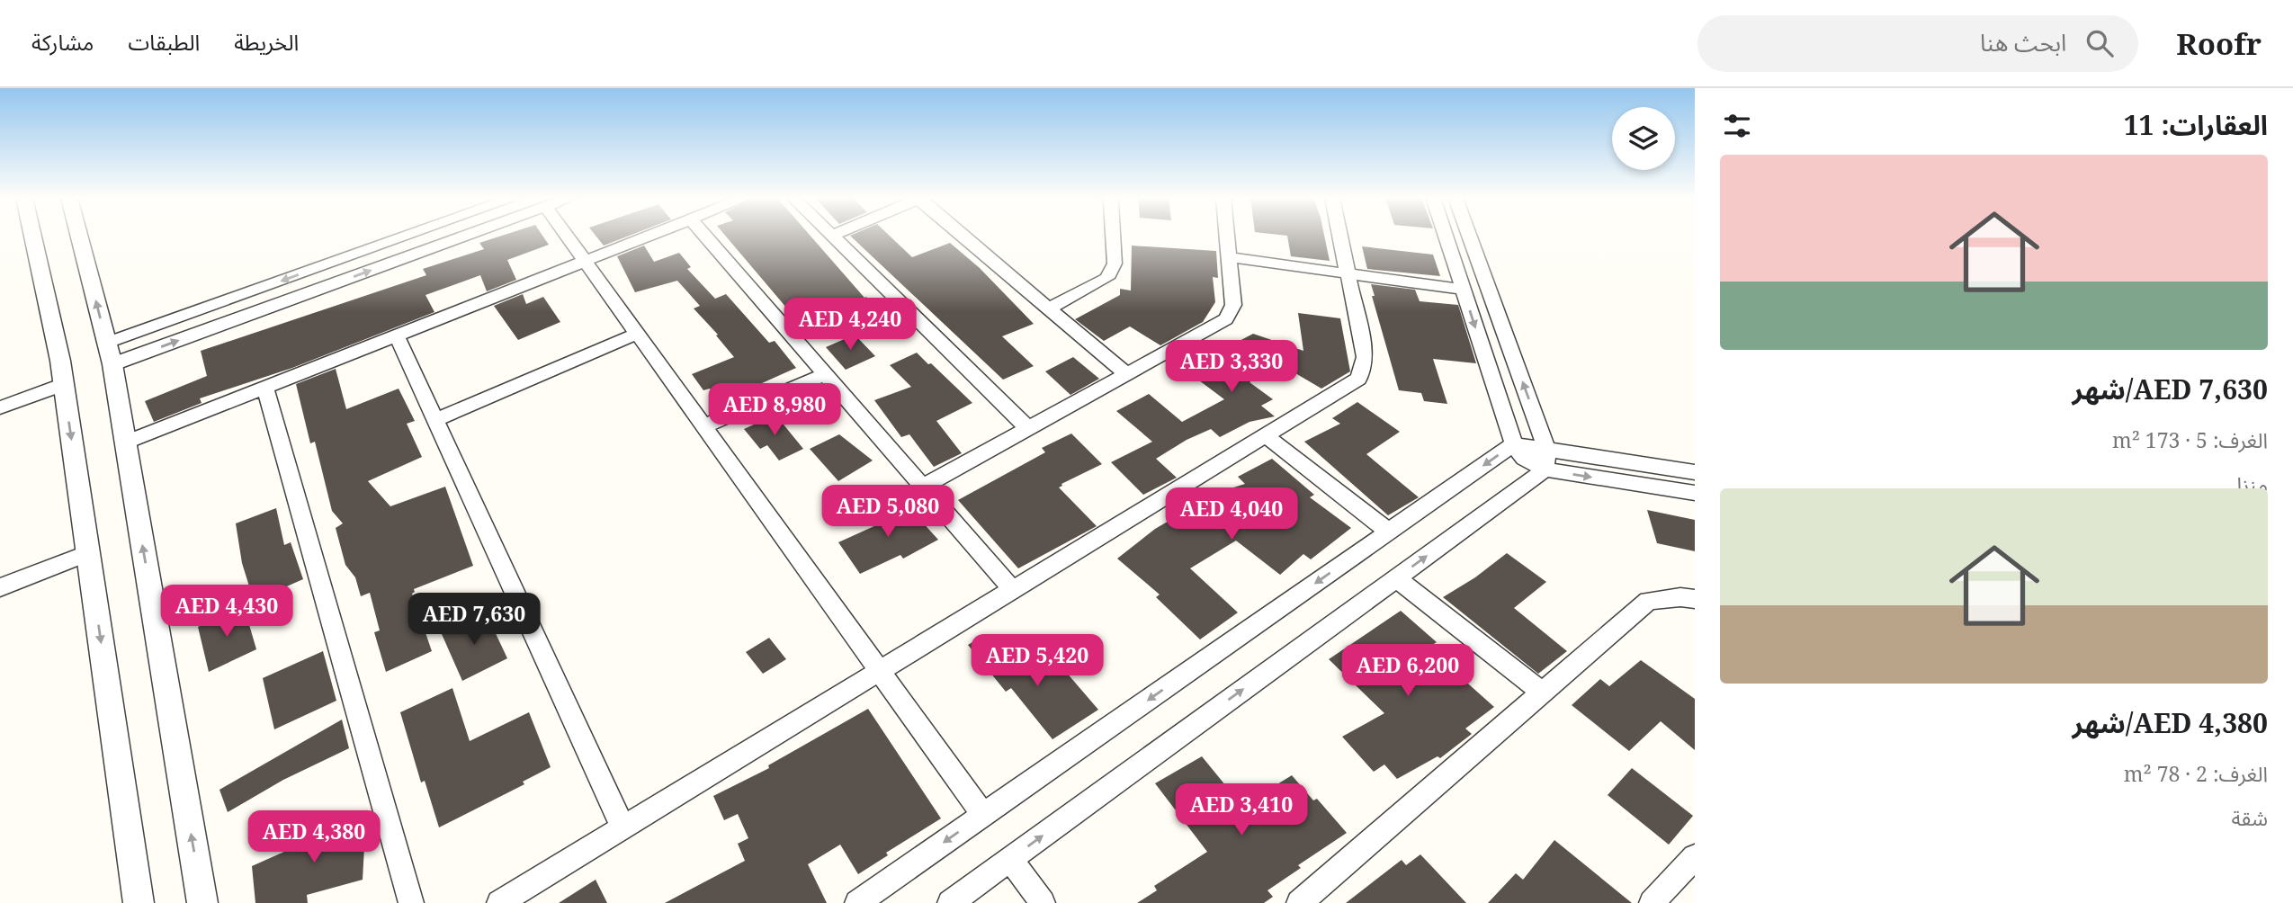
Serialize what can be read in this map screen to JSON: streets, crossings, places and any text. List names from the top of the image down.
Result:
{
  "page": {
    "header": "Roofr",
    "search": "ابحث هنا",
    "nav": ["الخريطة", "الطبقات", "مشاركة"],
    "heading": "العقارات: 11",
    "list": [
      {
        "name": "AED 7,630/شهر",
        "note": "الغرف: 5 · 173 m² · منزل"
      },
      {
        "name": "AED 4,380/شهر",
        "note": "الغرف: 2 · 78 m² · شقة"
      }
    ],
    "price": [
      "AED 4,240",
      "AED 3,330",
      "AED 8,980",
      "AED 5,080",
      "AED 4,040",
      "AED 4,430",
      "AED 7,630",
      "AED 5,420",
      "AED 6,200",
      "AED 3,410",
      "AED 4,380"
    ]
  }
}
